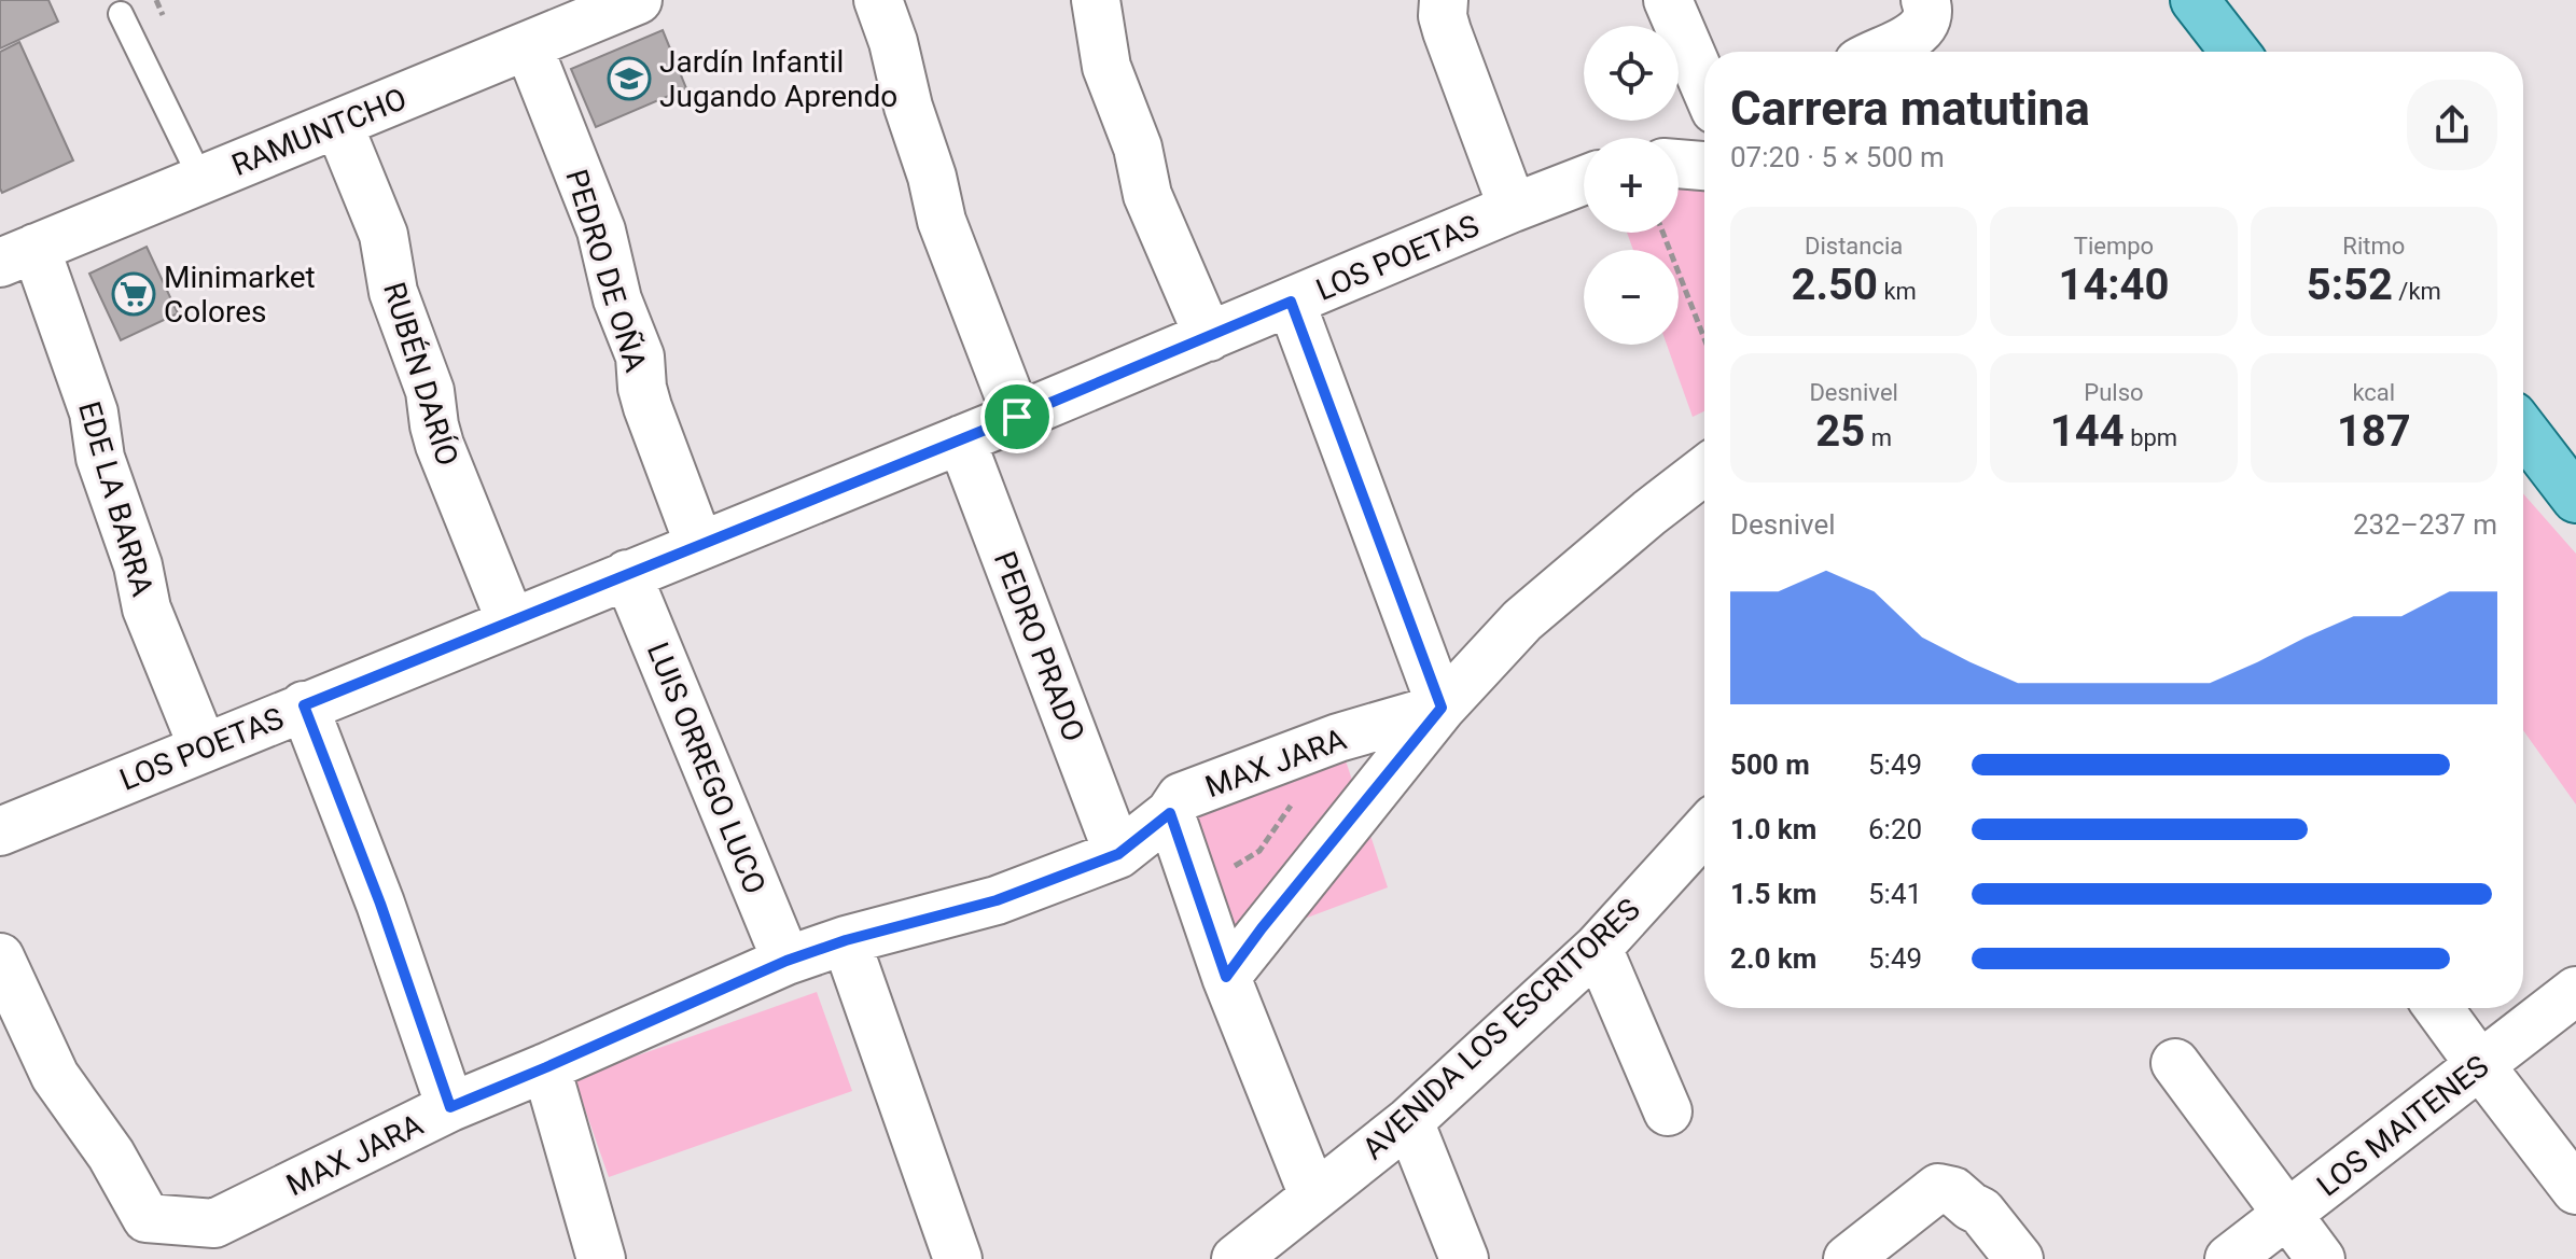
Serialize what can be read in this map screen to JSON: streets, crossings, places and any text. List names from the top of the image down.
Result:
{
  "streets": {
    "street": [
      "RAMUNTCHO",
      "LOS POETAS",
      "PEDRO DE OÑA",
      "RUBÉN DARÍO",
      "EDE LA BARRA",
      "PEDRO PRADO",
      "MAX JARA",
      "LUIS ORREGO LUCO",
      "AVENIDA LOS ESCRITORES",
      "LOS MAITENES"
    ]
  },
  "crossings": [
    ["RAMUNTCHO", "PEDRO DE OÑA"],
    ["RAMUNTCHO", "RUBÉN DARÍO"],
    ["RAMUNTCHO", "EDE LA BARRA"],
    ["LOS POETAS", "PEDRO DE OÑA"],
    ["LOS POETAS", "RUBÉN DARÍO"],
    ["LOS POETAS", "EDE LA BARRA"],
    ["LOS POETAS", "PEDRO PRADO"],
    ["LOS POETAS", "LUIS ORREGO LUCO"],
    ["PEDRO PRADO", "MAX JARA"],
    ["MAX JARA", "LUIS ORREGO LUCO"]
  ],
  "places": {
    "school or university": ["Jardín Infantil Jugando Aprendo"],
    "supermarket": ["Minimarket Colores"]
  },
  "page": {
    "map_buttons": ["+", "−"],
    "heading": ["Carrera matutina", "07:20 · 5 × 500 m"],
    "stats": [
      ["Distancia", "2.50 km"],
      ["Tiempo", "14:40"],
      ["Ritmo", "5:52 /km"],
      ["Desnivel", "25 m"],
      ["Pulso", "144 bpm"],
      ["kcal", "187"]
    ],
    "chart": ["Desnivel", "232–237 m"],
    "list": [
      {
        "name": "500 m",
        "note": "5:49"
      },
      {
        "name": "1.0 km",
        "note": "6:20"
      },
      {
        "name": "1.5 km",
        "note": "5:41"
      },
      {
        "name": "2.0 km",
        "note": "5:49"
      }
    ]
  }
}
